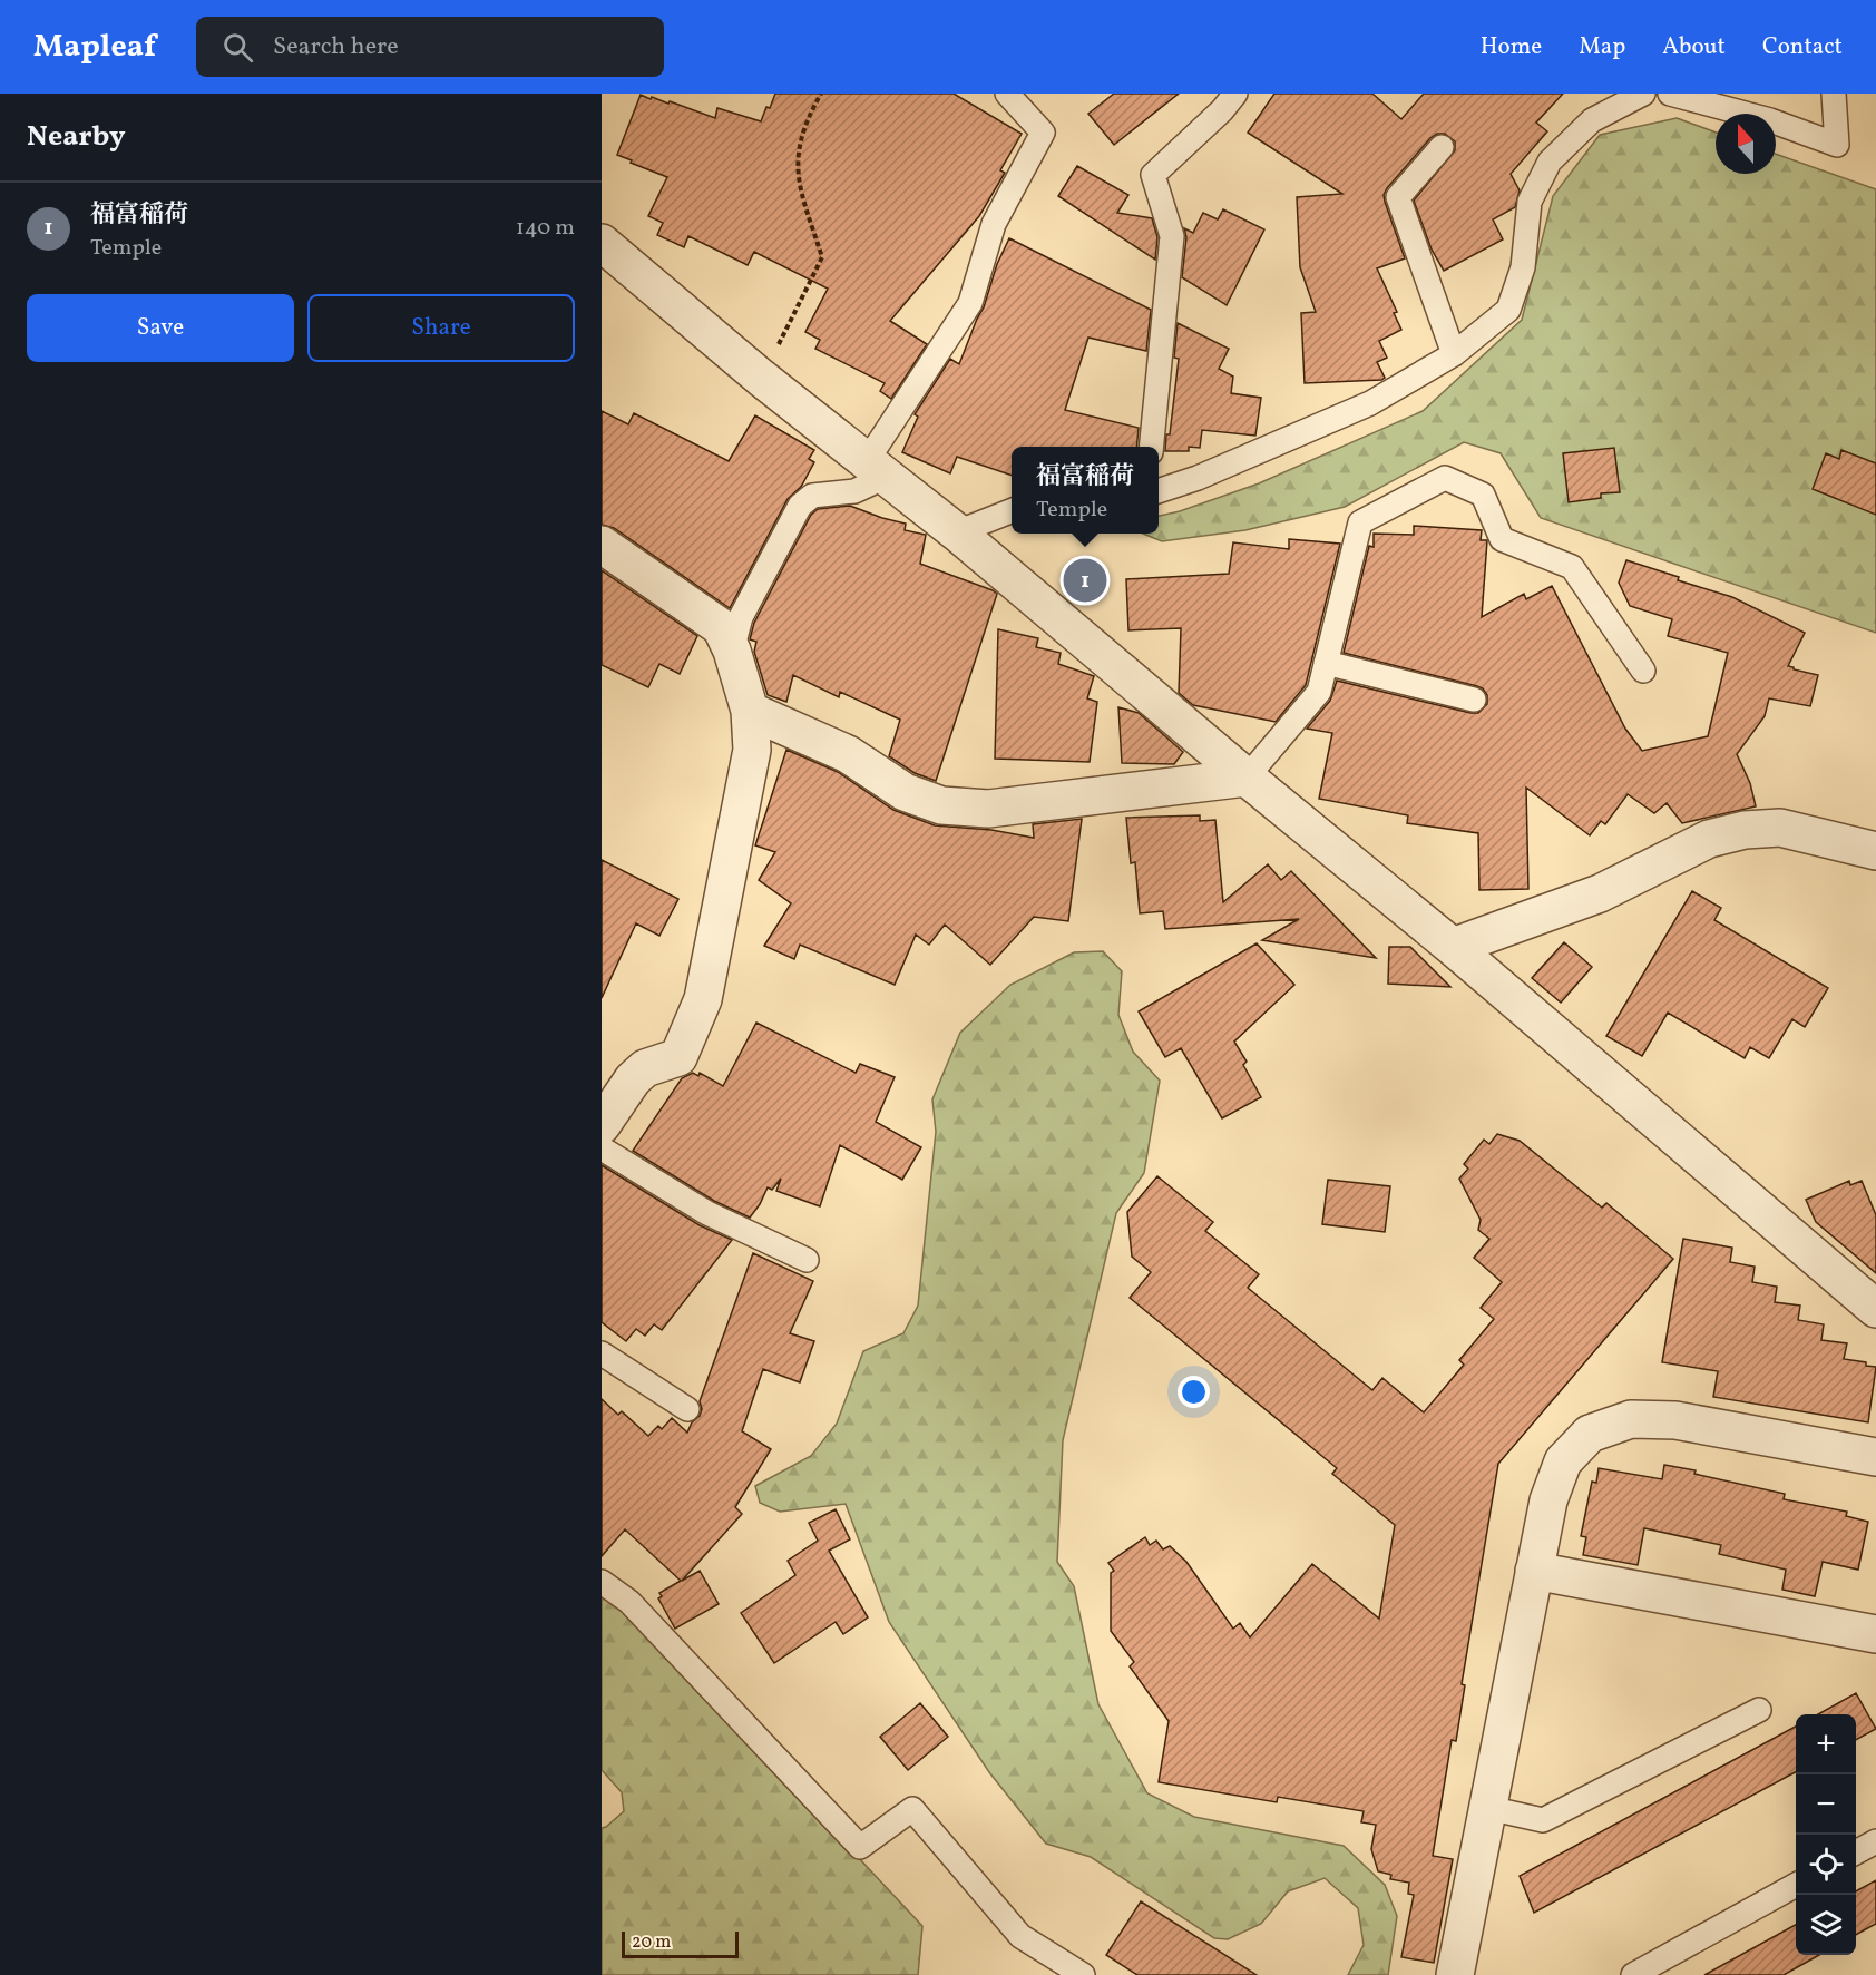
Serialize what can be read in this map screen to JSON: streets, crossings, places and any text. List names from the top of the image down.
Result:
{
  "scale_bar": "20 m",
  "north": "top",
  "page": {
    "header": "Mapleaf",
    "search": "Search here",
    "nav": [
      "Home",
      "Map",
      "About",
      "Contact"
    ],
    "heading": "Nearby",
    "list": [
      {
        "mark": "1",
        "name": "福富稲荷",
        "note": "Temple",
        "value": "140 m"
      }
    ],
    "buttons": ["Save", "Share"],
    "popup": ["福富稲荷", "Temple"],
    "pins": "1",
    "map_buttons": ["+", "−"],
    "scale": "20 m"
  }
}
